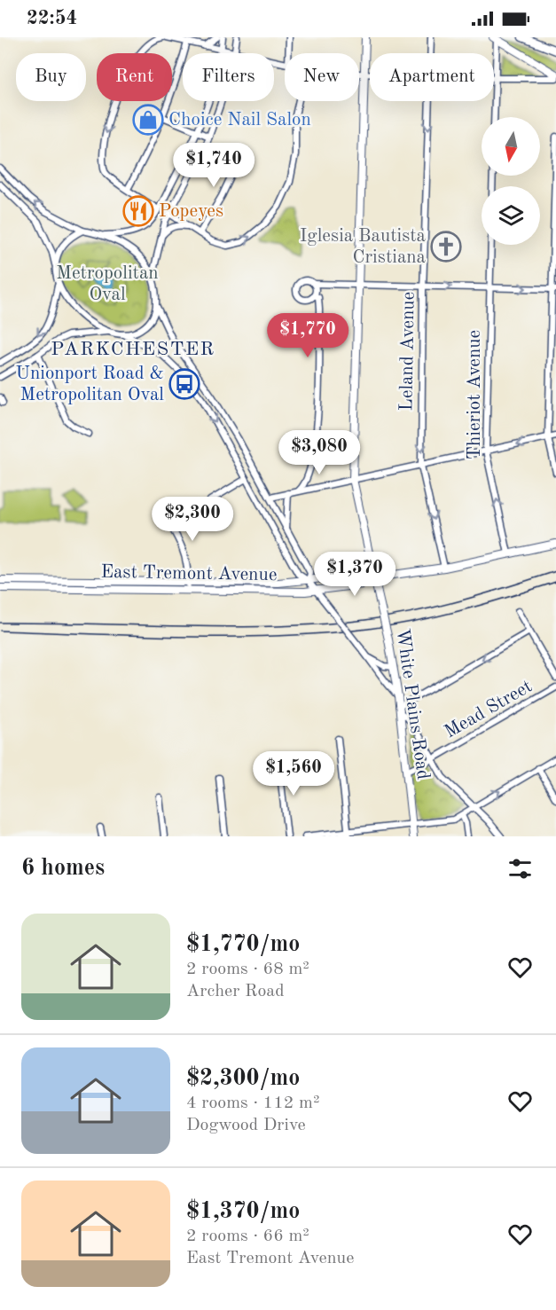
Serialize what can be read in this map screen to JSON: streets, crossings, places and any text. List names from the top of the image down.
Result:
{
  "streets": {
    "main road": ["East Tremont Avenue", "White Plains Road"],
    "street": ["Leland Avenue", "Thieriot Avenue", "Mead Street"]
  },
  "crossings": [
    ["Leland Avenue", "East Tremont Avenue"],
    ["Thieriot Avenue", "East Tremont Avenue"],
    ["East Tremont Avenue", "White Plains Road"],
    ["White Plains Road", "Mead Street"]
  ],
  "one_way": ["Leland Avenue"],
  "districts": ["PARKCHESTER"],
  "parks": ["Metropolitan Oval"],
  "places": {
    "shop": ["Choice Nail Salon"],
    "restaurant": ["Popeyes"],
    "church": ["Iglesia Bautista Cristiana"],
    "bus stop": ["Unionport Road & Metropolitan Oval"]
  },
  "north": "bottom",
  "page": {
    "status": "22:54",
    "chip": [
      "Buy",
      "Rent",
      "Filters",
      "New",
      "Apartment"
    ],
    "price": [
      "$1,740",
      "$1,770",
      "$3,080",
      "$2,300",
      "$1,370",
      "$1,560"
    ],
    "heading": "6 homes",
    "list": [
      {
        "name": "$1,770/mo",
        "note": "2 rooms · 68 m² · Archer Road"
      },
      {
        "name": "$2,300/mo",
        "note": "4 rooms · 112 m² · Dogwood Drive"
      },
      {
        "name": "$1,370/mo",
        "note": "2 rooms · 66 m² · East Tremont Avenue"
      }
    ]
  }
}
